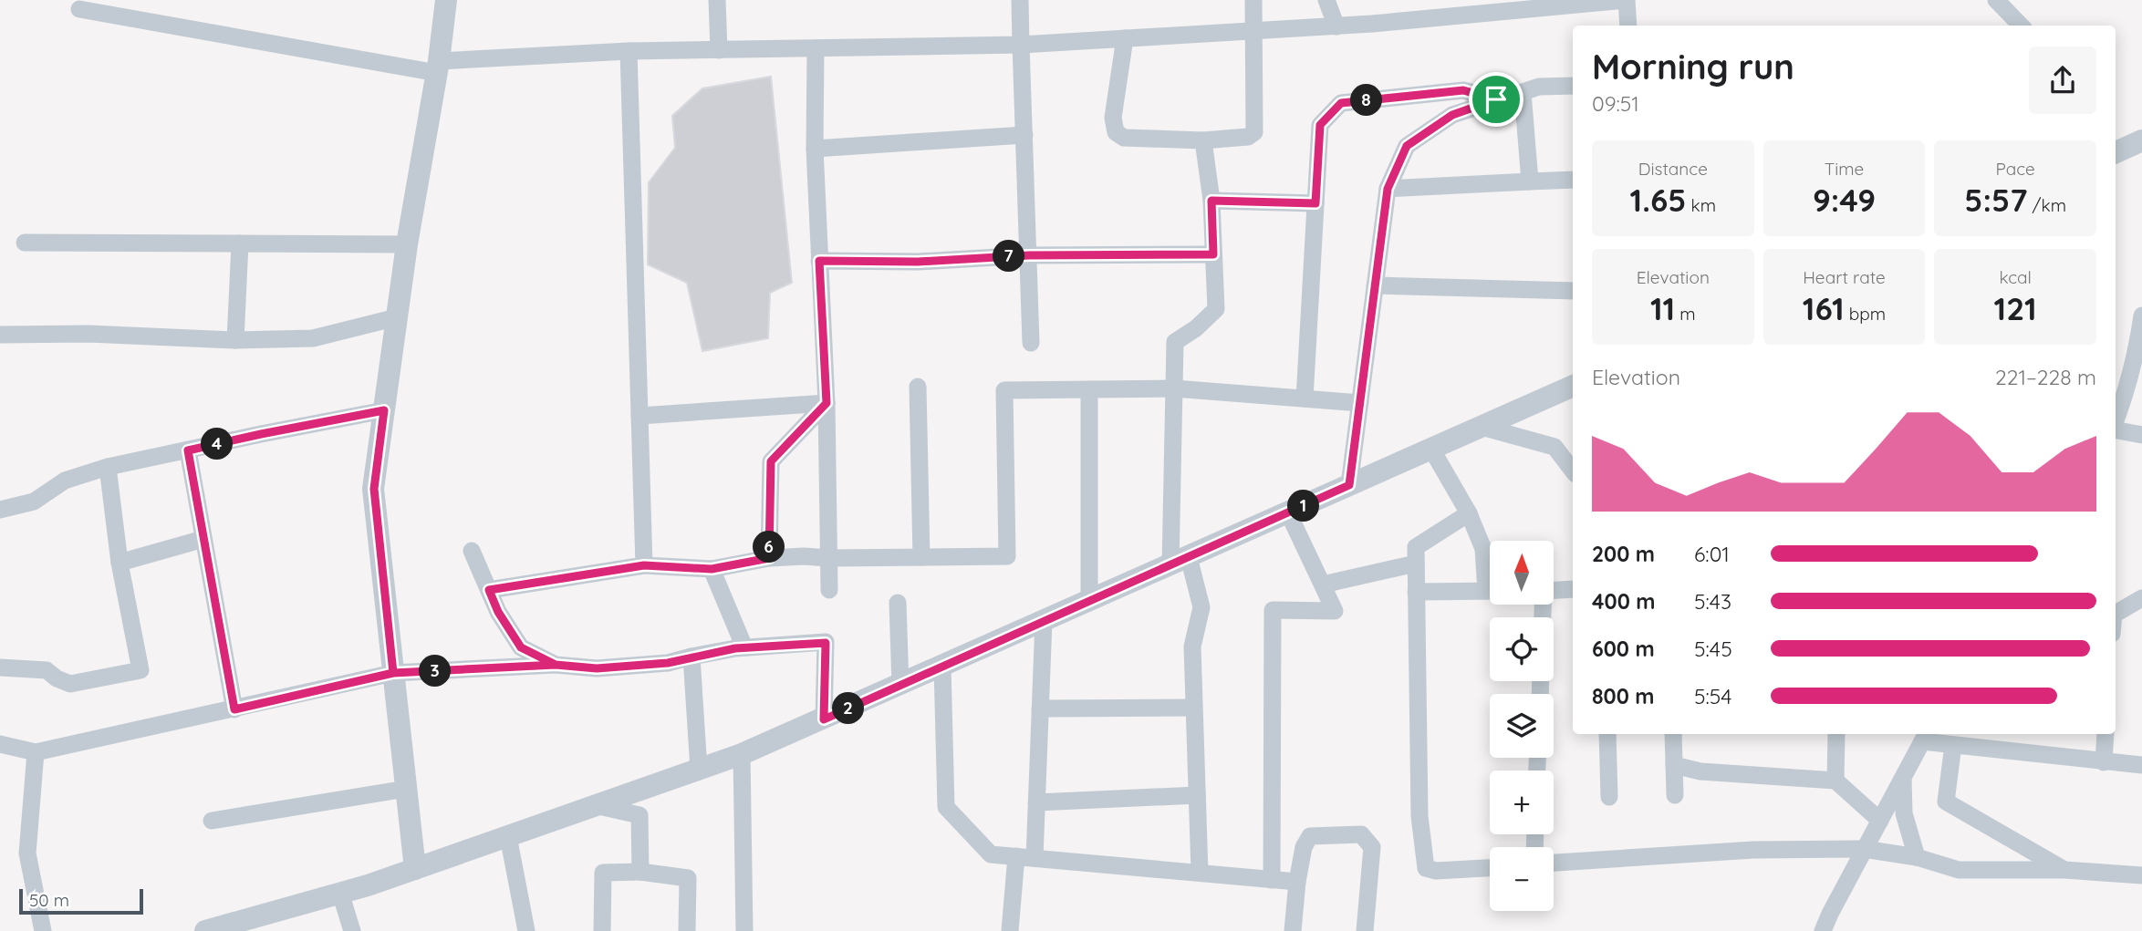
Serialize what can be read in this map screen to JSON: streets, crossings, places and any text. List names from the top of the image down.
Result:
{
  "scale_bar": "50 m",
  "north": "top",
  "page": {
    "heading": ["Morning run", "09:51"],
    "pins": [
      "8",
      "7",
      "4",
      "1",
      "6",
      "3",
      "2"
    ],
    "stats": [
      ["Distance", "1.65 km"],
      ["Time", "9:49"],
      ["Pace", "5:57 /km"],
      ["Elevation", "11 m"],
      ["Heart rate", "161 bpm"],
      ["kcal", "121"]
    ],
    "chart": ["Elevation", "221–228 m"],
    "list": [
      {
        "name": "200 m",
        "note": "6:01"
      },
      {
        "name": "400 m",
        "note": "5:43"
      },
      {
        "name": "600 m",
        "note": "5:45"
      },
      {
        "name": "800 m",
        "note": "5:54"
      }
    ],
    "map_buttons": ["+", "−"],
    "scale": "50 m"
  }
}
